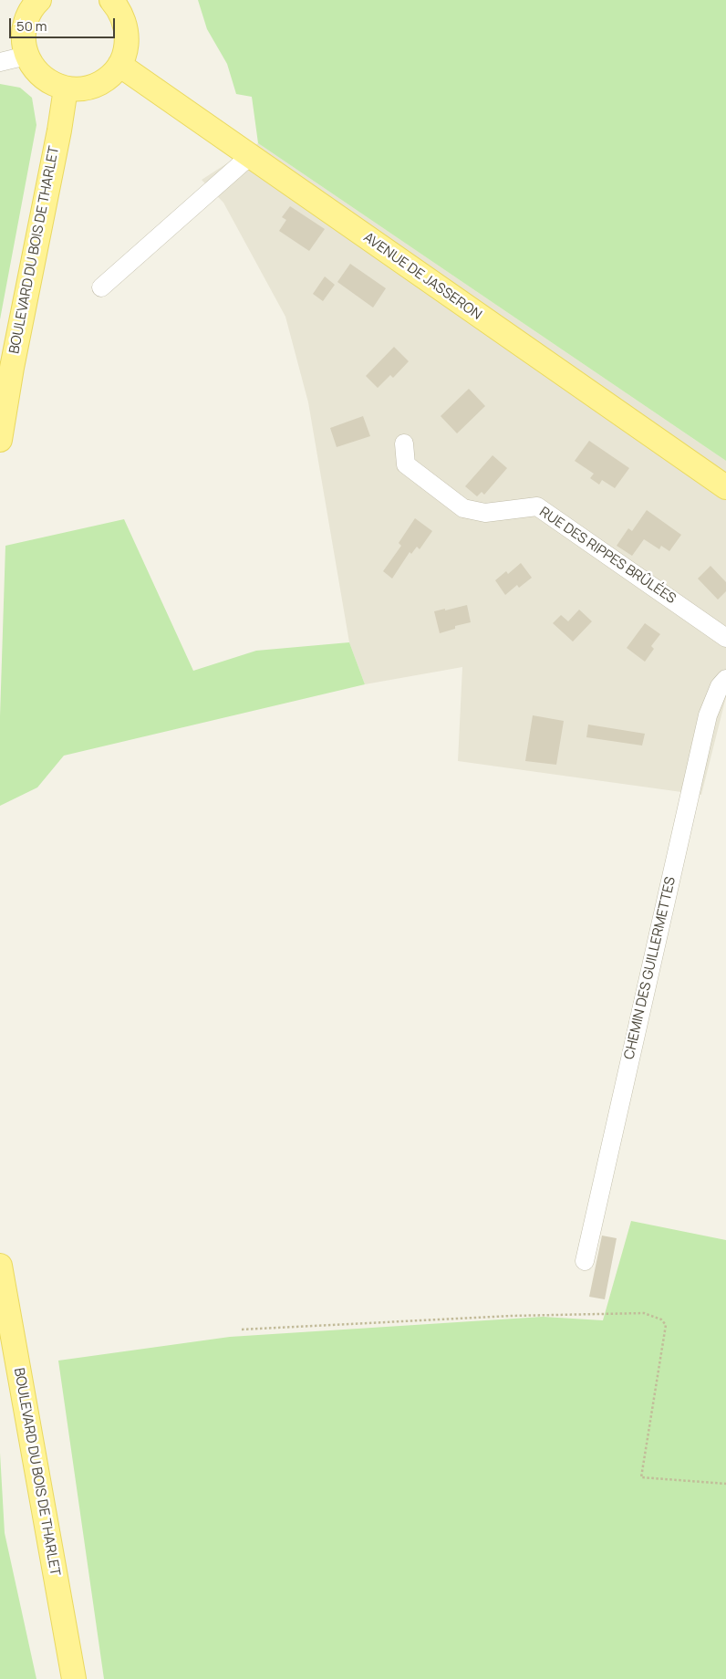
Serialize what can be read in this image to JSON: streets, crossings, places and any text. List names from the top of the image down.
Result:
{
  "streets": {
    "main road": ["BOULEVARD DU BOIS DE THARLET", "AVENUE DE JASSERON"],
    "street": ["RUE DES RIPPES BRÛLÉES", "CHEMIN DES GUILLERMETTES"]
  },
  "scale_bar": "50 m"
}
